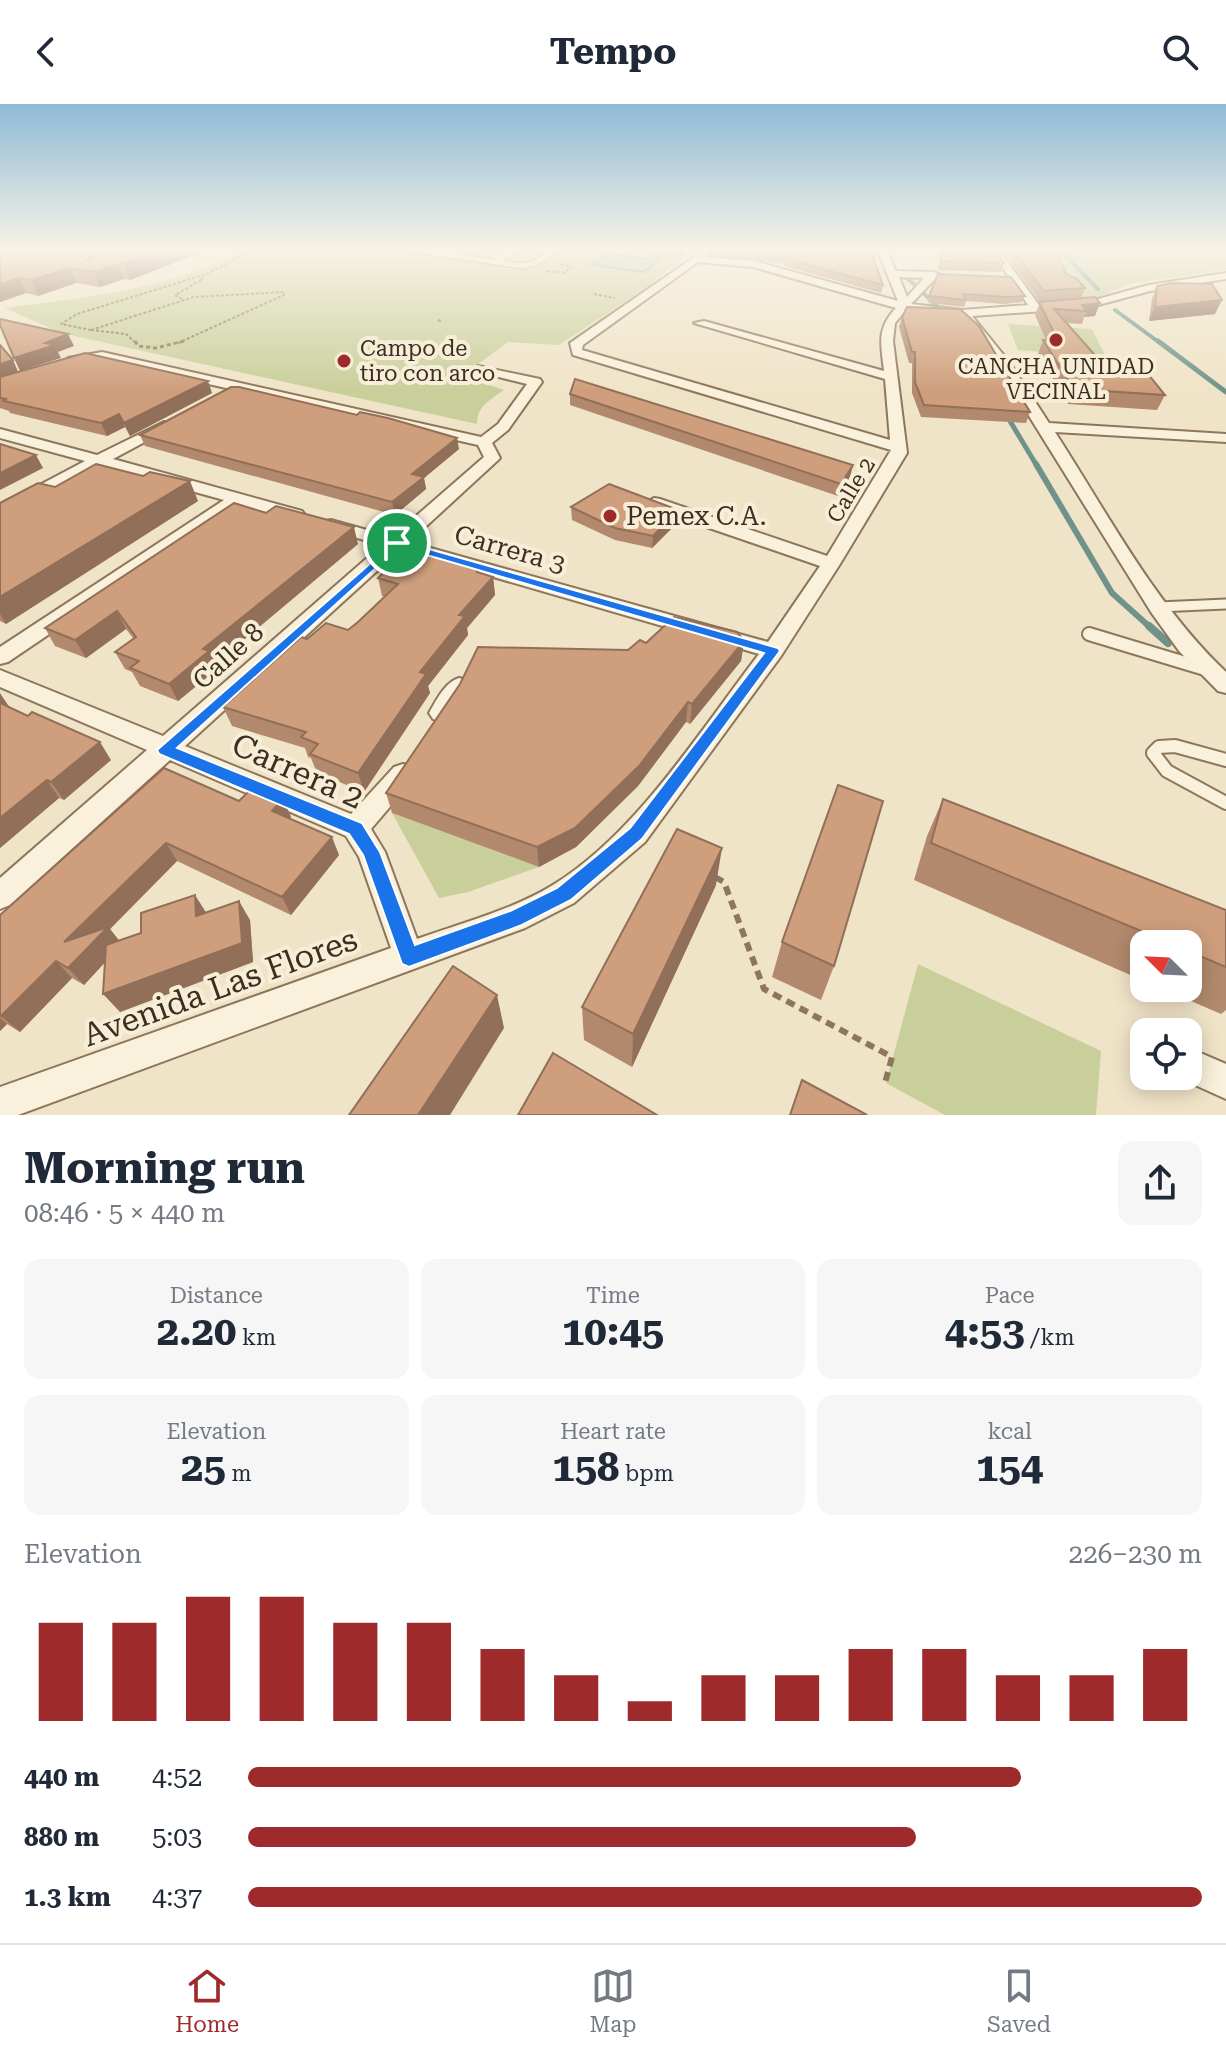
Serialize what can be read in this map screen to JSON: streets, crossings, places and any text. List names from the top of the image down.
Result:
{
  "streets": {
    "street": [
      "Calle 2",
      "Carrera 3",
      "Calle 8",
      "Carrera 2",
      "Avenida Las Flores"
    ]
  },
  "crossings": [
    ["Calle 2", "Carrera 3"],
    ["Calle 2", "Avenida Las Flores"],
    ["Carrera 3", "Calle 8"],
    ["Carrera 3", "Avenida Las Flores"],
    ["Calle 8", "Carrera 2"],
    ["Carrera 2", "Avenida Las Flores"]
  ],
  "places": ["CANCHA UNIDAD VECINAL", "Campo de tiro con arco", "Pemex C.A."],
  "north": "top left",
  "page": {
    "header": "Tempo",
    "heading": ["Morning run", "08:46 · 5 × 440 m"],
    "stats": [
      ["Distance", "2.20 km"],
      ["Time", "10:45"],
      ["Pace", "4:53 /km"],
      ["Elevation", "25 m"],
      ["Heart rate", "158 bpm"],
      ["kcal", "154"]
    ],
    "chart": ["Elevation", "226–230 m"],
    "list": [
      {
        "name": "440 m",
        "note": "4:52"
      },
      {
        "name": "880 m",
        "note": "5:03"
      },
      {
        "name": "1.3 km",
        "note": "4:37"
      }
    ],
    "tabs": ["Home", "Map", "Saved"]
  }
}
